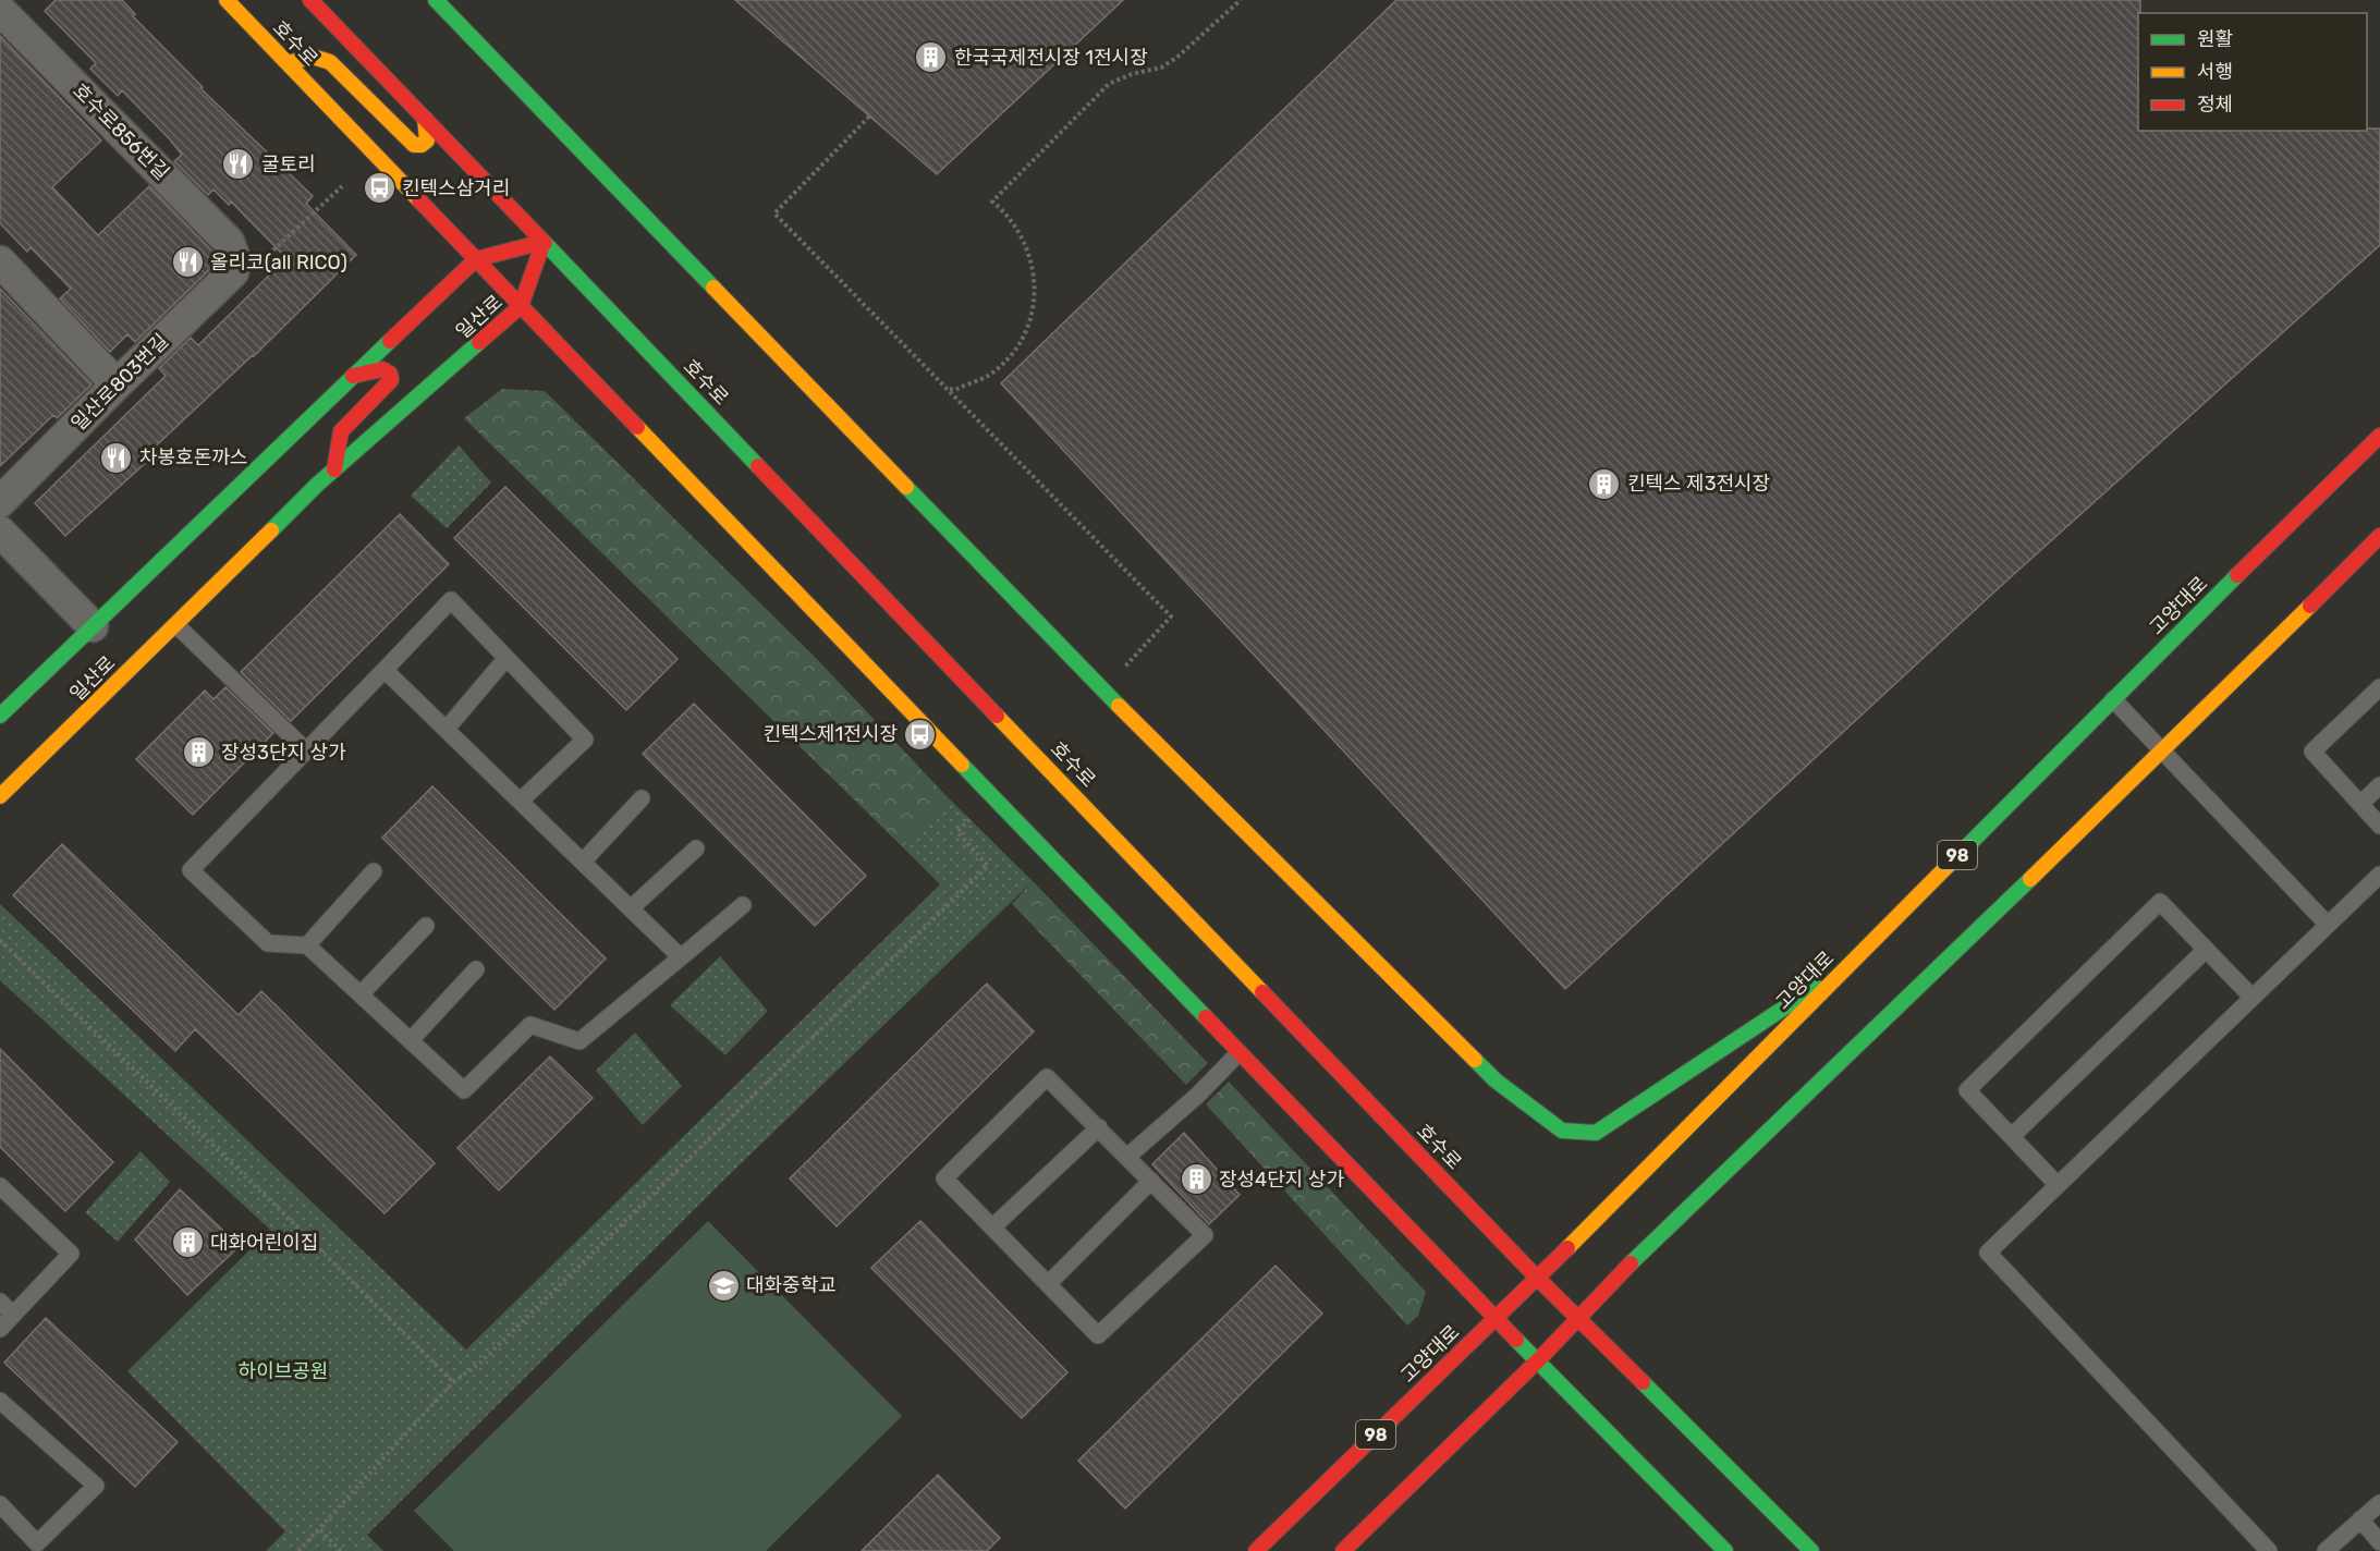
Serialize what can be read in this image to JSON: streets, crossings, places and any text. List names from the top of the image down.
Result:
{
  "streets": {
    "main road": [
      "호수로",
      "일산로",
      "고양대로",
      "98"
    ],
    "street": ["호수로856번길", "일산로803번길"]
  },
  "crossings": [
    ["호수로", "일산로"],
    ["호수로", "고양대로"],
    ["호수로856번길", "일산로803번길"]
  ],
  "parks": ["하이브공원"],
  "places": {
    "building": [
      "한국국제전시장 1전시장",
      "킨텍스 제3전시장",
      "장성3단지 상가",
      "장성4단지 상가",
      "대화어린이집"
    ],
    "restaurant": ["굴토리", "올리코(all RICO)", "차봉호돈까스"],
    "bus stop": ["킨텍스삼거리", "킨텍스제1전시장"],
    "school or university": ["대화중학교"]
  },
  "legend": ["원활", "서행", "정체"]
}
